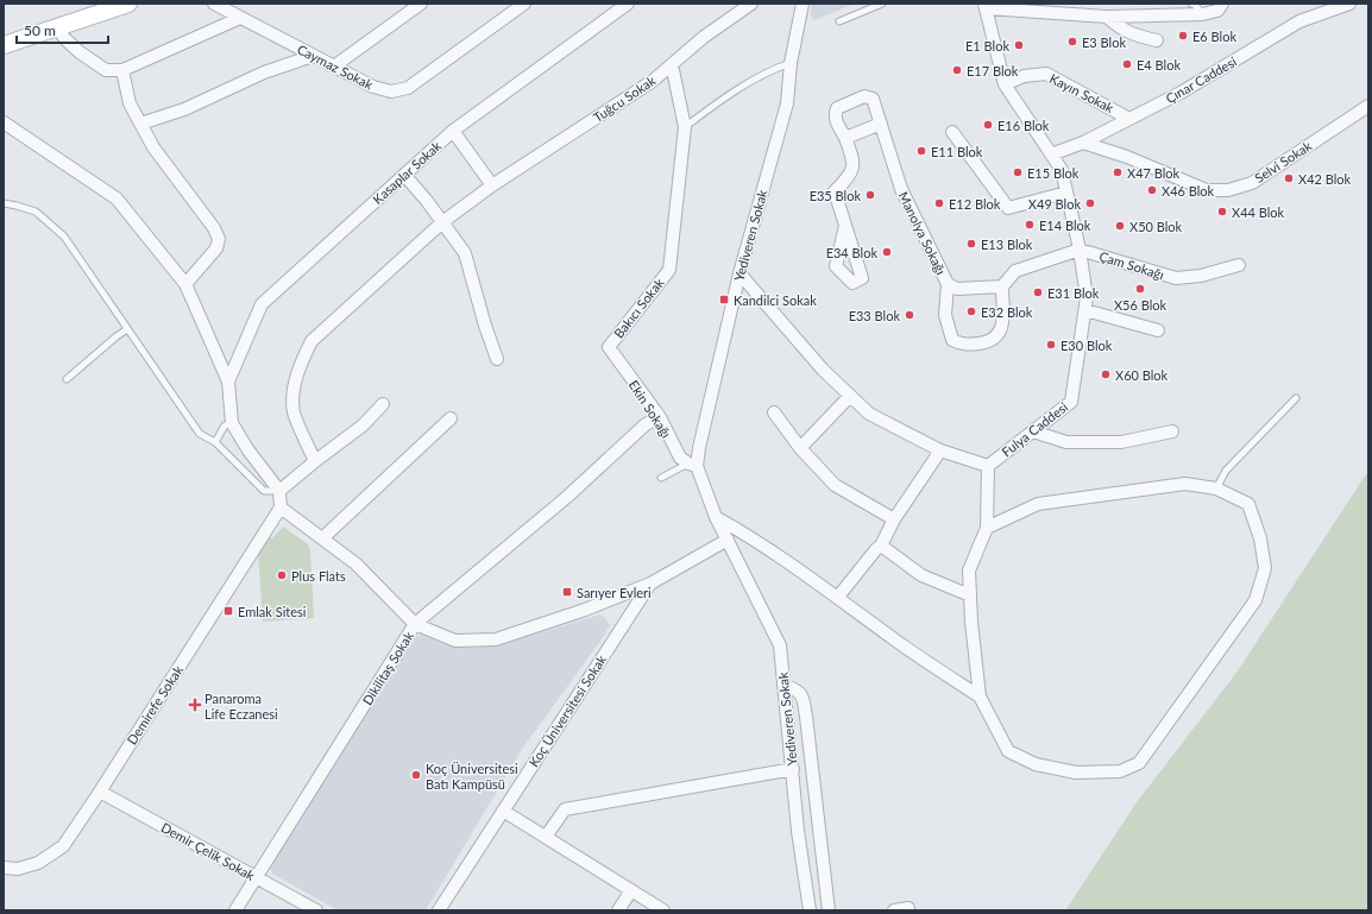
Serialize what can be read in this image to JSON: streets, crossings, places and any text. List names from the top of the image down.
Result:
{
  "streets": {
    "street": [
      "Caymaz Sokak",
      "Çınar Caddesi",
      "Kayın Sokak",
      "Tuğcu Sokak",
      "Selvi Sokak",
      "Kasaplar Sokak",
      "Manolya Sokağı",
      "Yediveren Sokak",
      "Çam Sokağı",
      "Bakıcı Sokak",
      "Ekin Sokağı",
      "Fulya Caddesi",
      "Dikilitaş Sokak",
      "Demirefe Sokak",
      "Koç Üniversitesi Sokak",
      "Demir Çelik Sokak"
    ]
  },
  "crossings": [
    ["Çınar Caddesi", "Kayın Sokak"],
    ["Çınar Caddesi", "Selvi Sokak"],
    ["Çınar Caddesi", "Fulya Caddesi"],
    ["Kayın Sokak", "Fulya Caddesi"],
    ["Yediveren Sokak", "Ekin Sokağı"],
    ["Çam Sokağı", "Fulya Caddesi"],
    ["Bakıcı Sokak", "Ekin Sokağı"],
    ["Ekin Sokağı", "Dikilitaş Sokak"],
    ["Dikilitaş Sokak", "Demir Çelik Sokak"],
    ["Demirefe Sokak", "Demir Çelik Sokak"]
  ],
  "places": {
    "other": [
      "E6 Blok",
      "E3 Blok",
      "E1 Blok",
      "E4 Blok",
      "E17 Blok",
      "E16 Blok",
      "E11 Blok",
      "E15 Blok",
      "X47 Blok",
      "X42 Blok",
      "X46 Blok",
      "E35 Blok",
      "E12 Blok",
      "X49 Blok",
      "X44 Blok",
      "E14 Blok",
      "X50 Blok",
      "E13 Blok",
      "E34 Blok",
      "X56 Blok",
      "E31 Blok",
      "E32 Blok",
      "E33 Blok",
      "E30 Blok",
      "X60 Blok",
      "Plus Flats",
      "Koç Üniversitesi Batı Kampüsü"
    ],
    "transit": ["Kandilci Sokak", "Sarıyer Evleri", "Emlak Sitesi"],
    "health": ["Panaroma Life Eczanesi"]
  },
  "scale_bar": "50 m"
}
